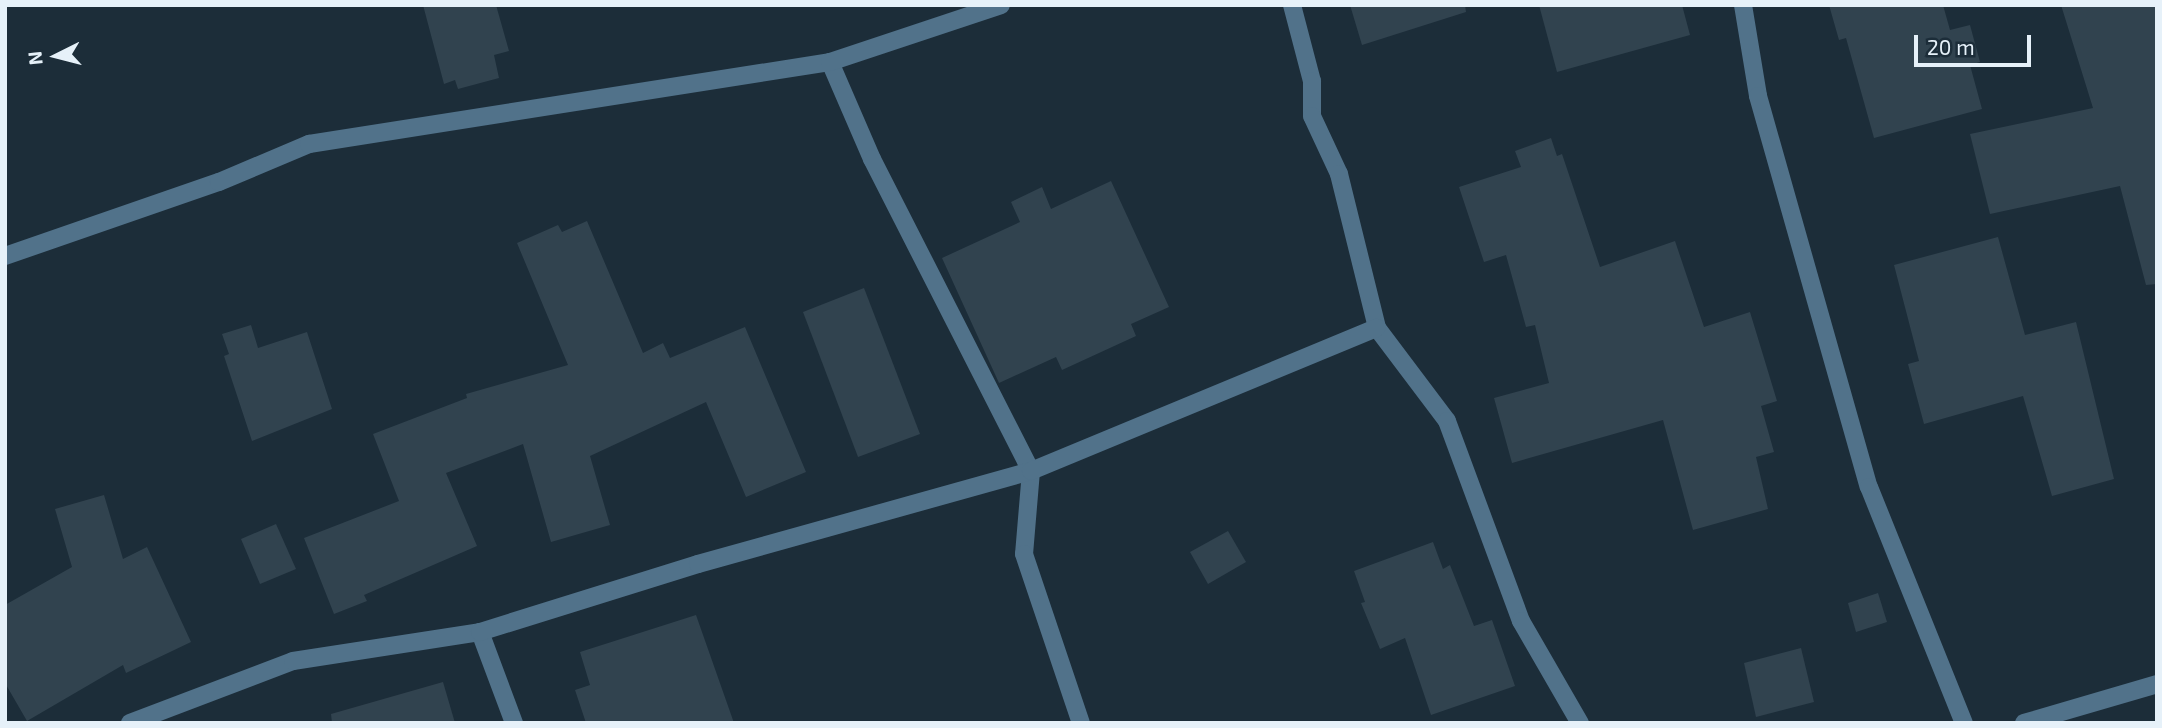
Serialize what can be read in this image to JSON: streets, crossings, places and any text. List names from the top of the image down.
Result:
{
  "scale_bar": "20 m",
  "north": "left"
}
